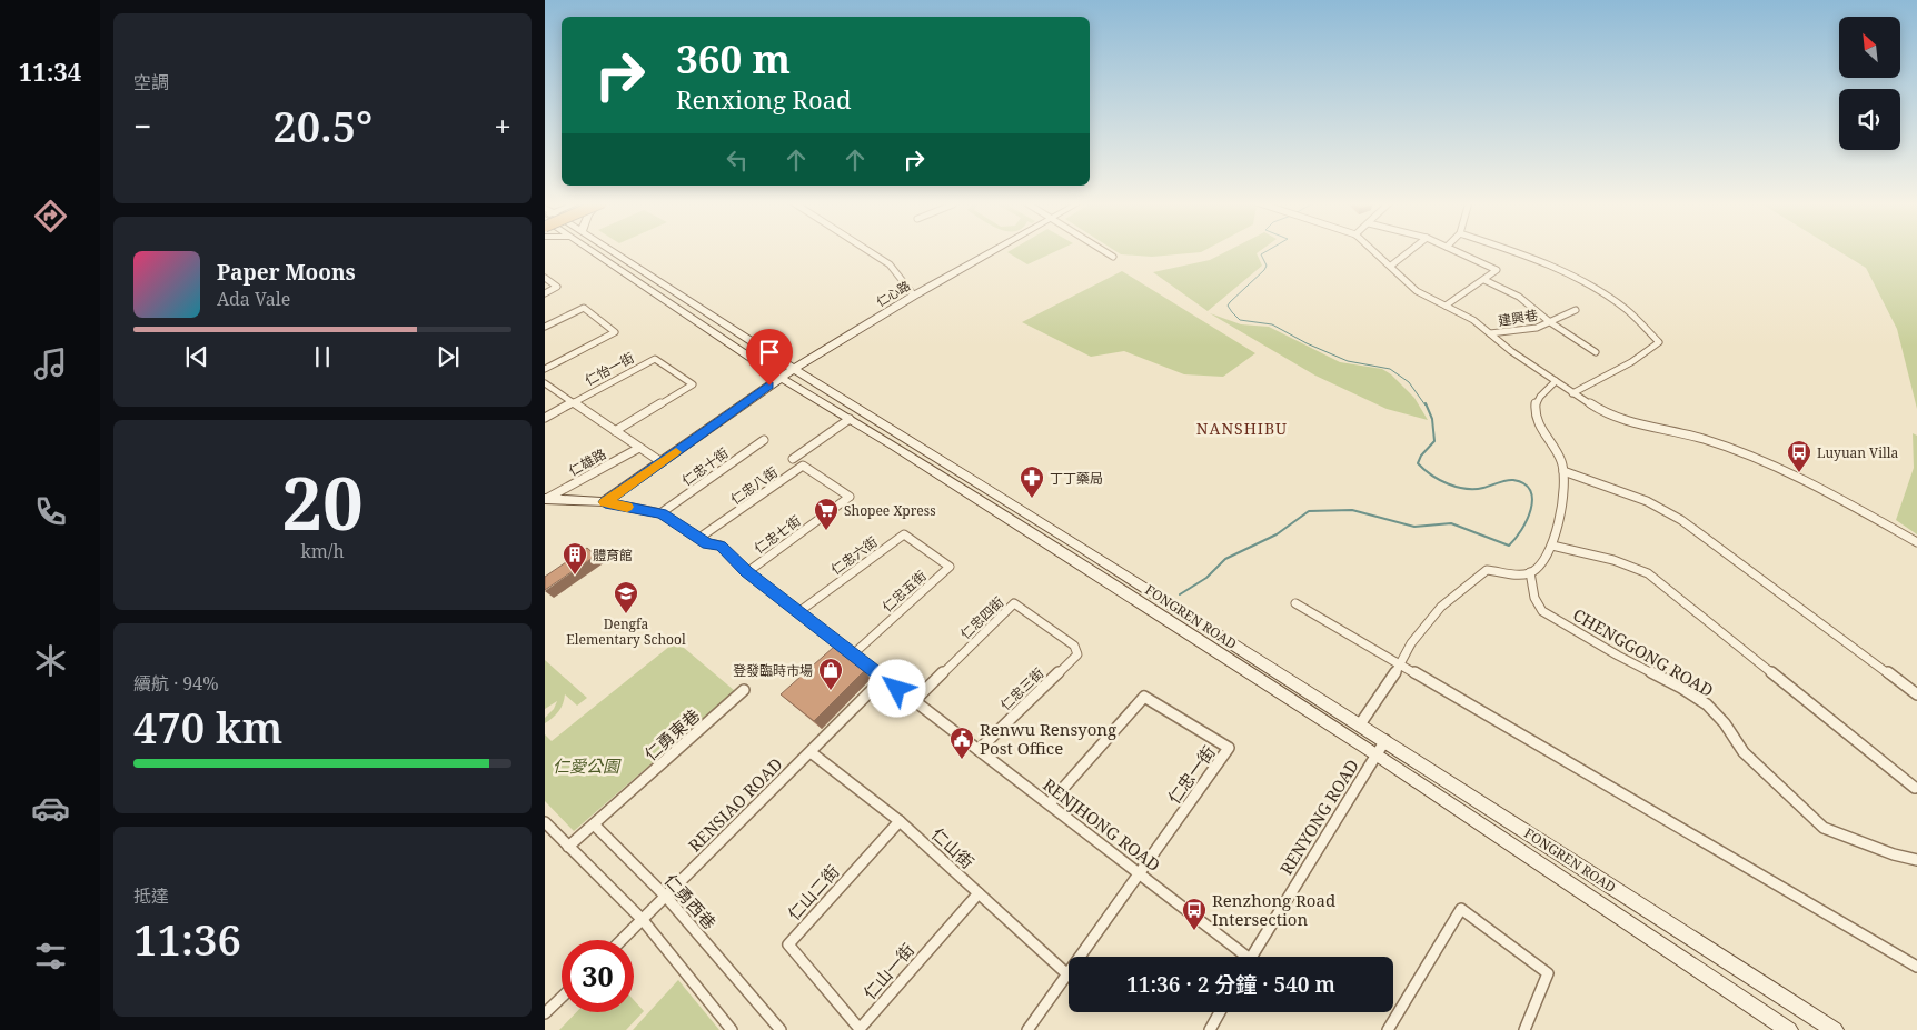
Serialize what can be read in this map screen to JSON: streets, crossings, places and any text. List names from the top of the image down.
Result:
{
  "streets": {
    "main road": ["仁心路", "FONGREN ROAD"],
    "street": [
      "建興巷",
      "仁怡一街",
      "仁雄路",
      "仁忠十街",
      "仁忠八街",
      "仁忠七街",
      "仁忠六街",
      "仁忠五街",
      "仁忠四街",
      "CHENGGONG ROAD",
      "仁忠三街",
      "仁勇東巷",
      "仁忠一街",
      "RENSIAO ROAD",
      "RENYONG ROAD",
      "RENJHONG ROAD",
      "仁山街",
      "仁山二街",
      "仁勇西巷",
      "仁山一街"
    ]
  },
  "crossings": [
    ["仁心路", "FONGREN ROAD"],
    ["仁心路", "RENJHONG ROAD"],
    ["仁忠十街", "RENJHONG ROAD"],
    ["仁忠八街", "仁忠七街"],
    ["仁忠八街", "RENJHONG ROAD"],
    ["仁忠七街", "RENJHONG ROAD"],
    ["仁忠六街", "仁忠五街"],
    ["仁忠六街", "RENJHONG ROAD"],
    ["仁忠五街", "RENJHONG ROAD"],
    ["FONGREN ROAD", "RENYONG ROAD"],
    ["仁忠四街", "仁忠三街"],
    ["仁忠四街", "RENJHONG ROAD"],
    ["仁忠三街", "RENJHONG ROAD"],
    ["仁勇東巷", "仁勇西巷"],
    ["仁忠一街", "RENJHONG ROAD"],
    ["RENSIAO ROAD", "RENJHONG ROAD"],
    ["RENSIAO ROAD", "仁山街"],
    ["RENSIAO ROAD", "仁勇西巷"],
    ["仁山街", "仁山二街"],
    ["仁山街", "仁山一街"],
    ["仁山二街", "仁山一街"]
  ],
  "districts": ["NANSHIBU"],
  "parks": ["仁愛公園"],
  "places": {
    "bus stop": ["Luyuan Villa", "Renzhong Road Intersection"],
    "pharmacy": ["丁丁藥局"],
    "supermarket": ["Shopee Xpress"],
    "building": ["體育館"],
    "school or university": ["Dengfa Elementary School"],
    "shop": ["登發臨時市場"],
    "public building": ["Renwu Rensyong Post Office"]
  },
  "north": "top left",
  "page": {
    "tabs": "11:34",
    "tile": [
      "空調",
      ["20", "km/h"],
      ["續航 · 94%", "470 km"],
      ["抵達", "11:36"]
    ],
    "turn": ["360 m", "Renxiong Road"],
    "heat": ["−", "20.5°", "+"],
    "song": ["Paper Moons", "Ada Vale"],
    "limit": "30",
    "trip": "11:36 · 2 分鐘 · 540 m"
  }
}
